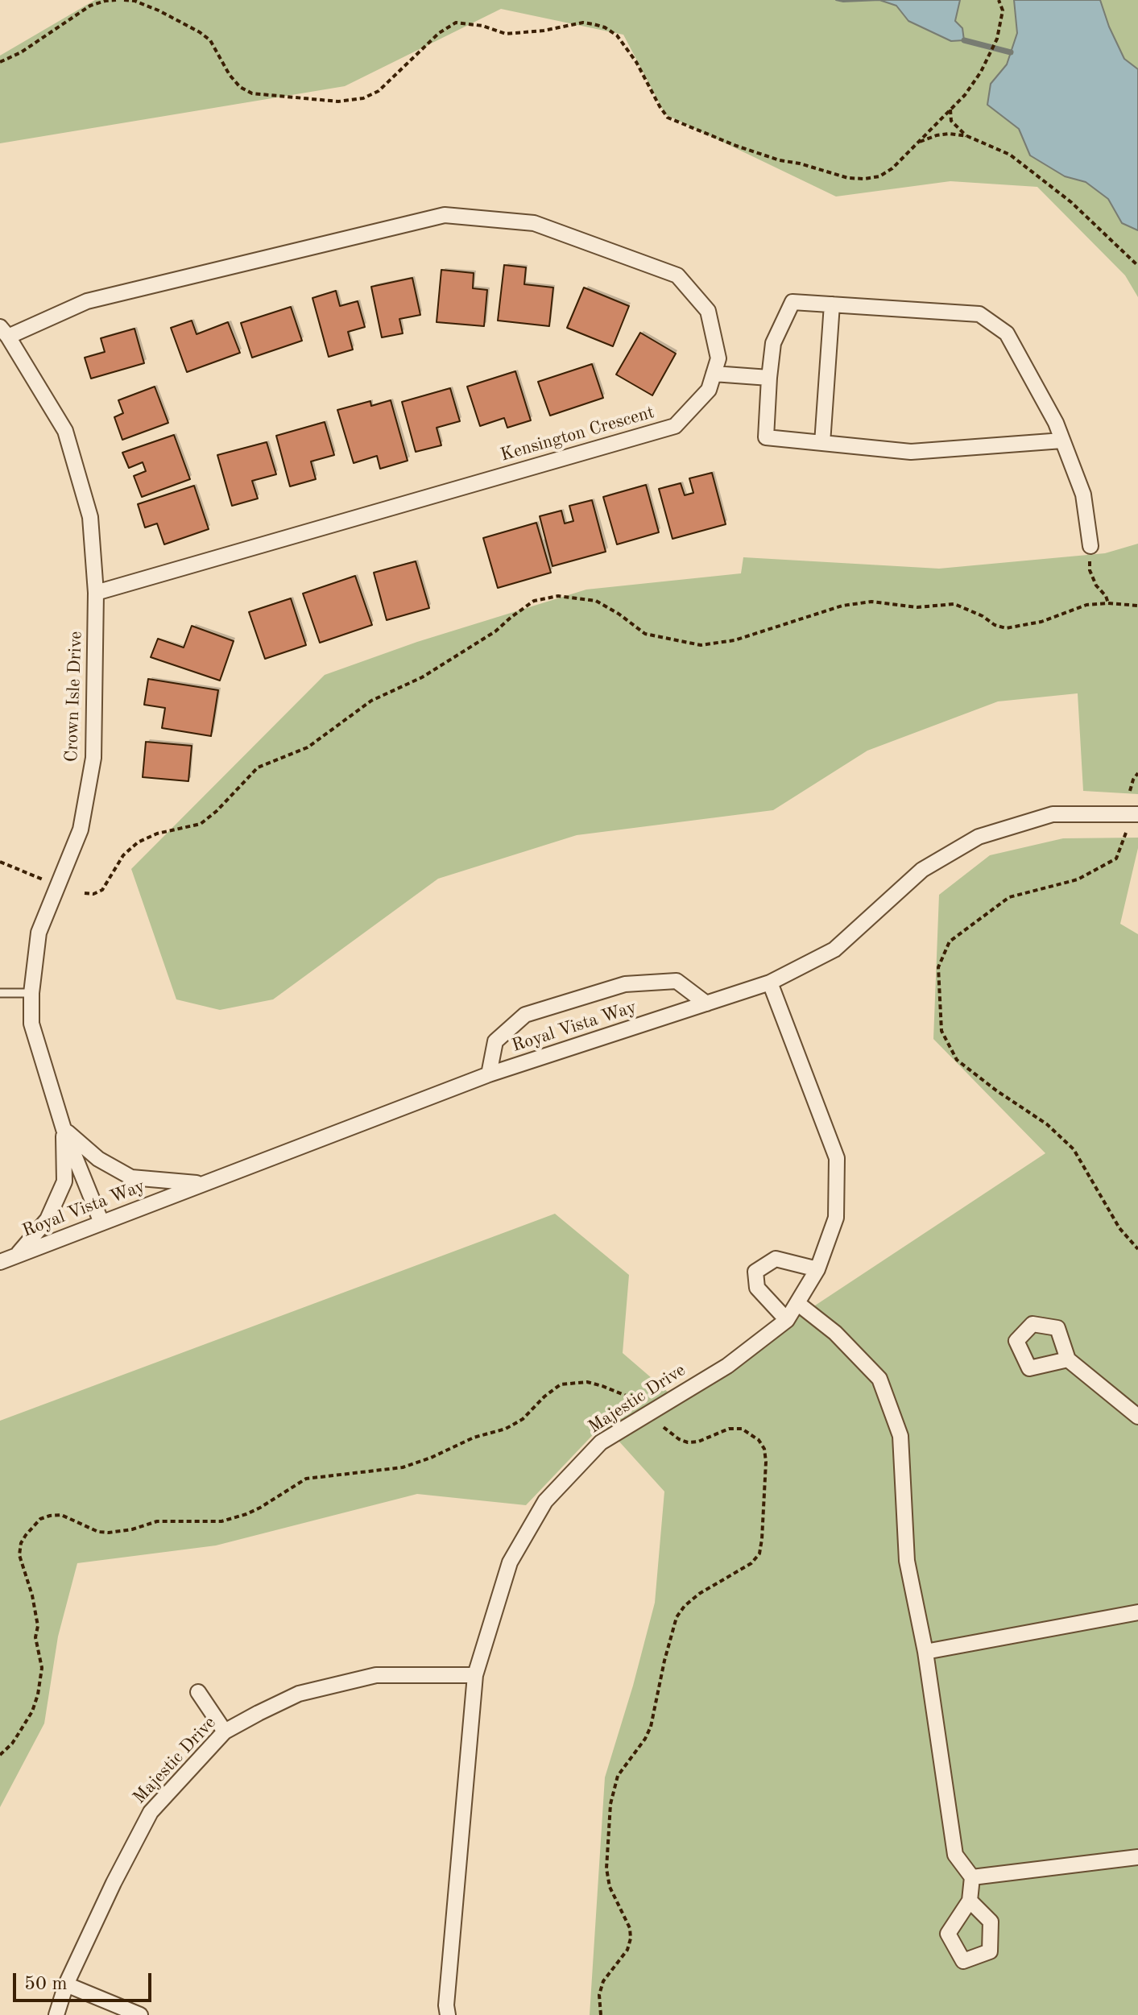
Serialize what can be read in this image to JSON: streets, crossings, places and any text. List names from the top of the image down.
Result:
{
  "streets": {
    "street": [
      "Kensington Crescent",
      "Crown Isle Drive",
      "Royal Vista Way",
      "Majestic Drive"
    ]
  },
  "crossings": [
    ["Kensington Crescent", "Crown Isle Drive"],
    ["Crown Isle Drive", "Royal Vista Way"],
    ["Royal Vista Way", "Majestic Drive"]
  ],
  "scale_bar": "50 m"
}
